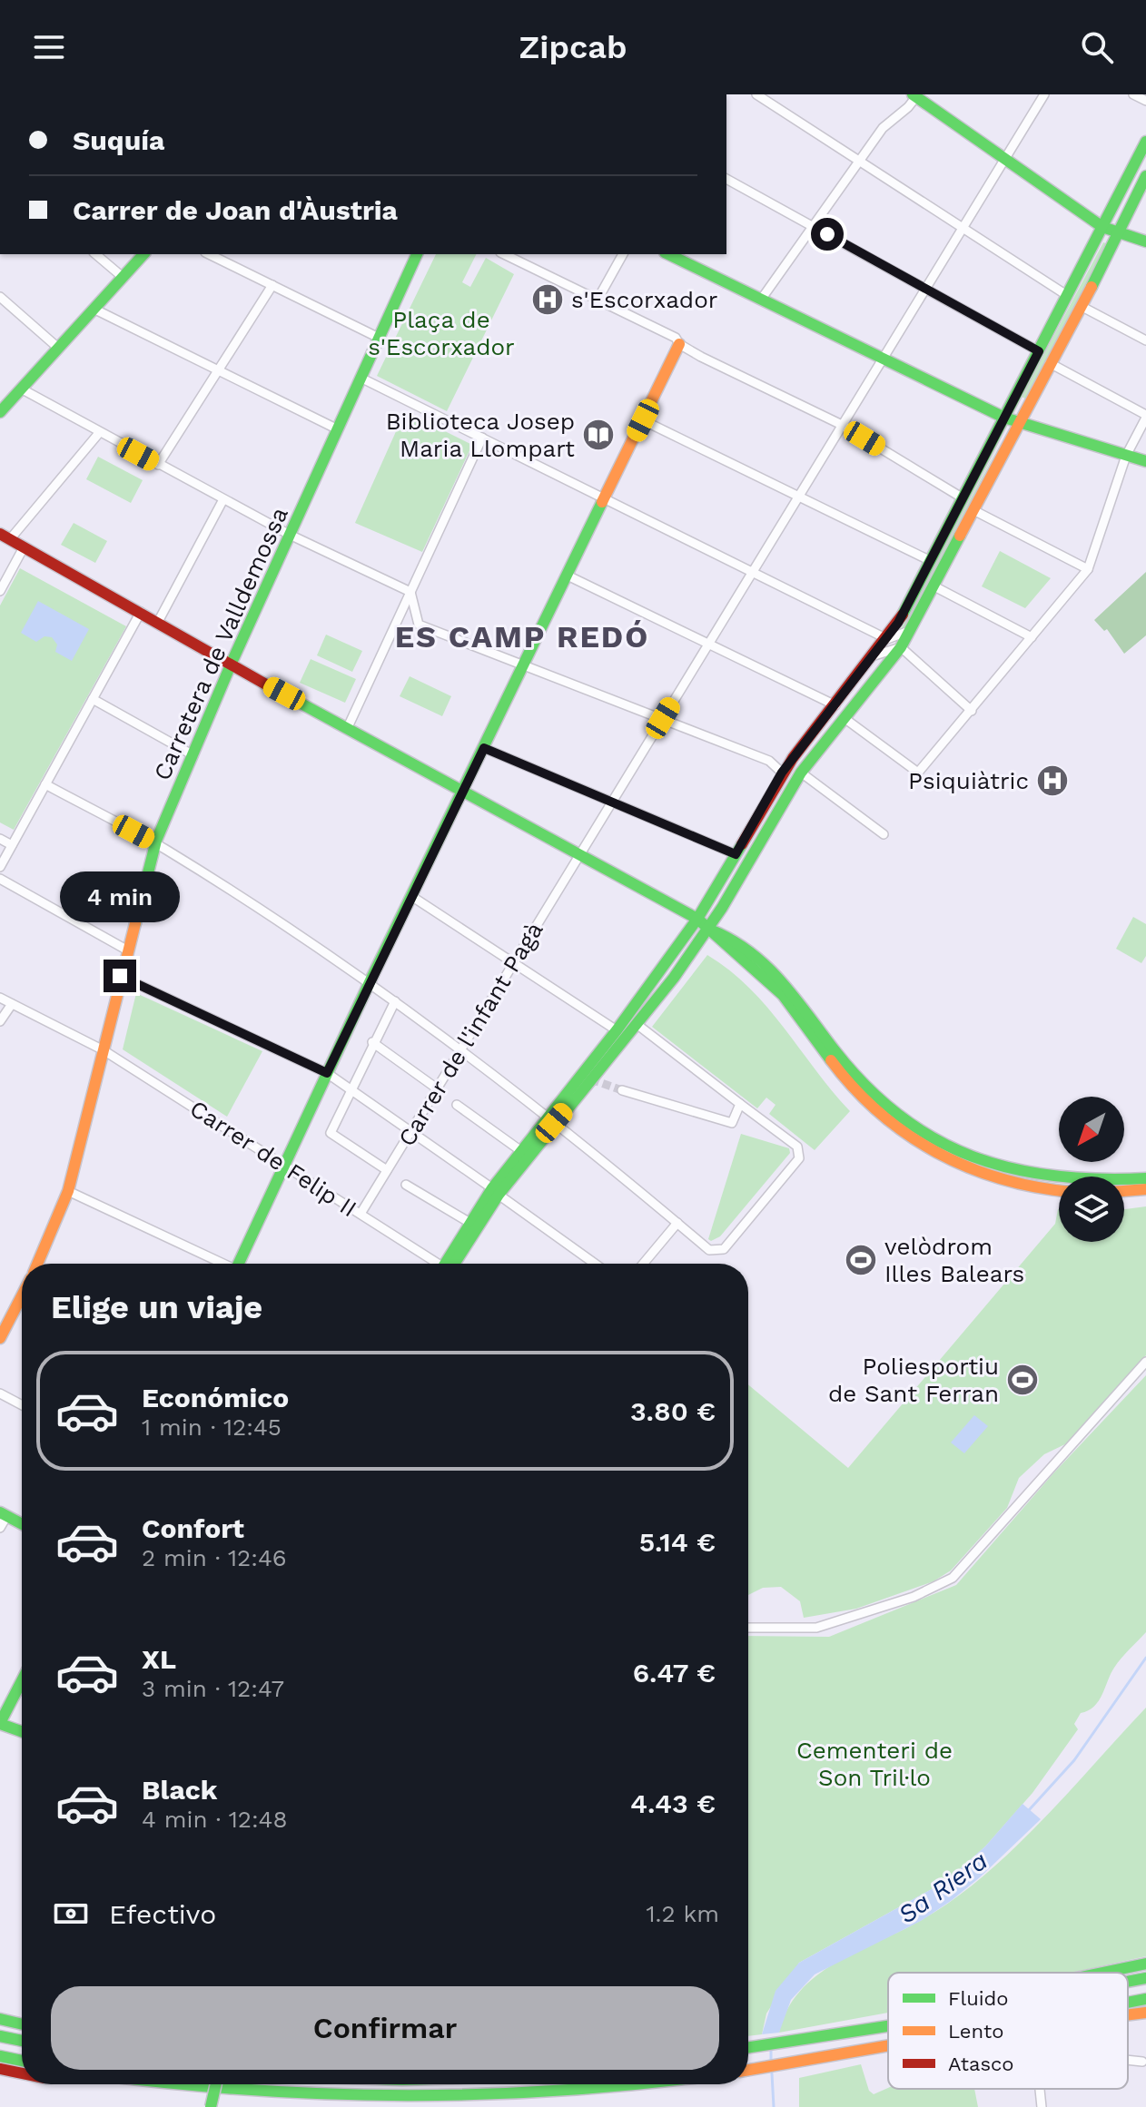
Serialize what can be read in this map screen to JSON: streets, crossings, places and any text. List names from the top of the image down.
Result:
{
  "streets": {
    "main road": ["Carretera de Valldemossa"],
    "street": ["Carrer de l'infant Pagà", "Carrer de Felip II"]
  },
  "crossings": [
    ["Carretera de Valldemossa", "Carrer de Felip II"],
    ["Carrer de l'infant Pagà", "Carrer de Felip II"]
  ],
  "districts": ["ES CAMP REDÓ"],
  "water": ["Sa Riera"],
  "parks": ["Plaça de s'Escorxador", "Cementeri de Son Tril·lo"],
  "places": {
    "hospital": ["s'Escorxador", "Psiquiàtric"],
    "library": ["Biblioteca Josep Maria Llompart"],
    "sports": ["velòdrom Illes Balears", "Poliesportiu de Sant Ferran"]
  },
  "legend": ["Fluido", "Lento", "Atasco"],
  "north": "bottom left",
  "page": {
    "header": "Zipcab",
    "banner": ["Suquía", "Carrer de Joan d'Àustria"],
    "bubble": "4 min",
    "heading": "Elige un viaje",
    "list": [
      {
        "name": "Económico",
        "note": "1 min · 12:45",
        "value": "3.80 €"
      },
      {
        "name": "Confort",
        "note": "2 min · 12:46",
        "value": "5.14 €"
      },
      {
        "name": "XL",
        "note": "3 min · 12:47",
        "value": "6.47 €"
      },
      {
        "name": "Black",
        "note": "4 min · 12:48",
        "value": "4.43 €"
      }
    ],
    "pay": ["Efectivo", "1.2 km"],
    "buttons": "Confirmar"
  }
}
